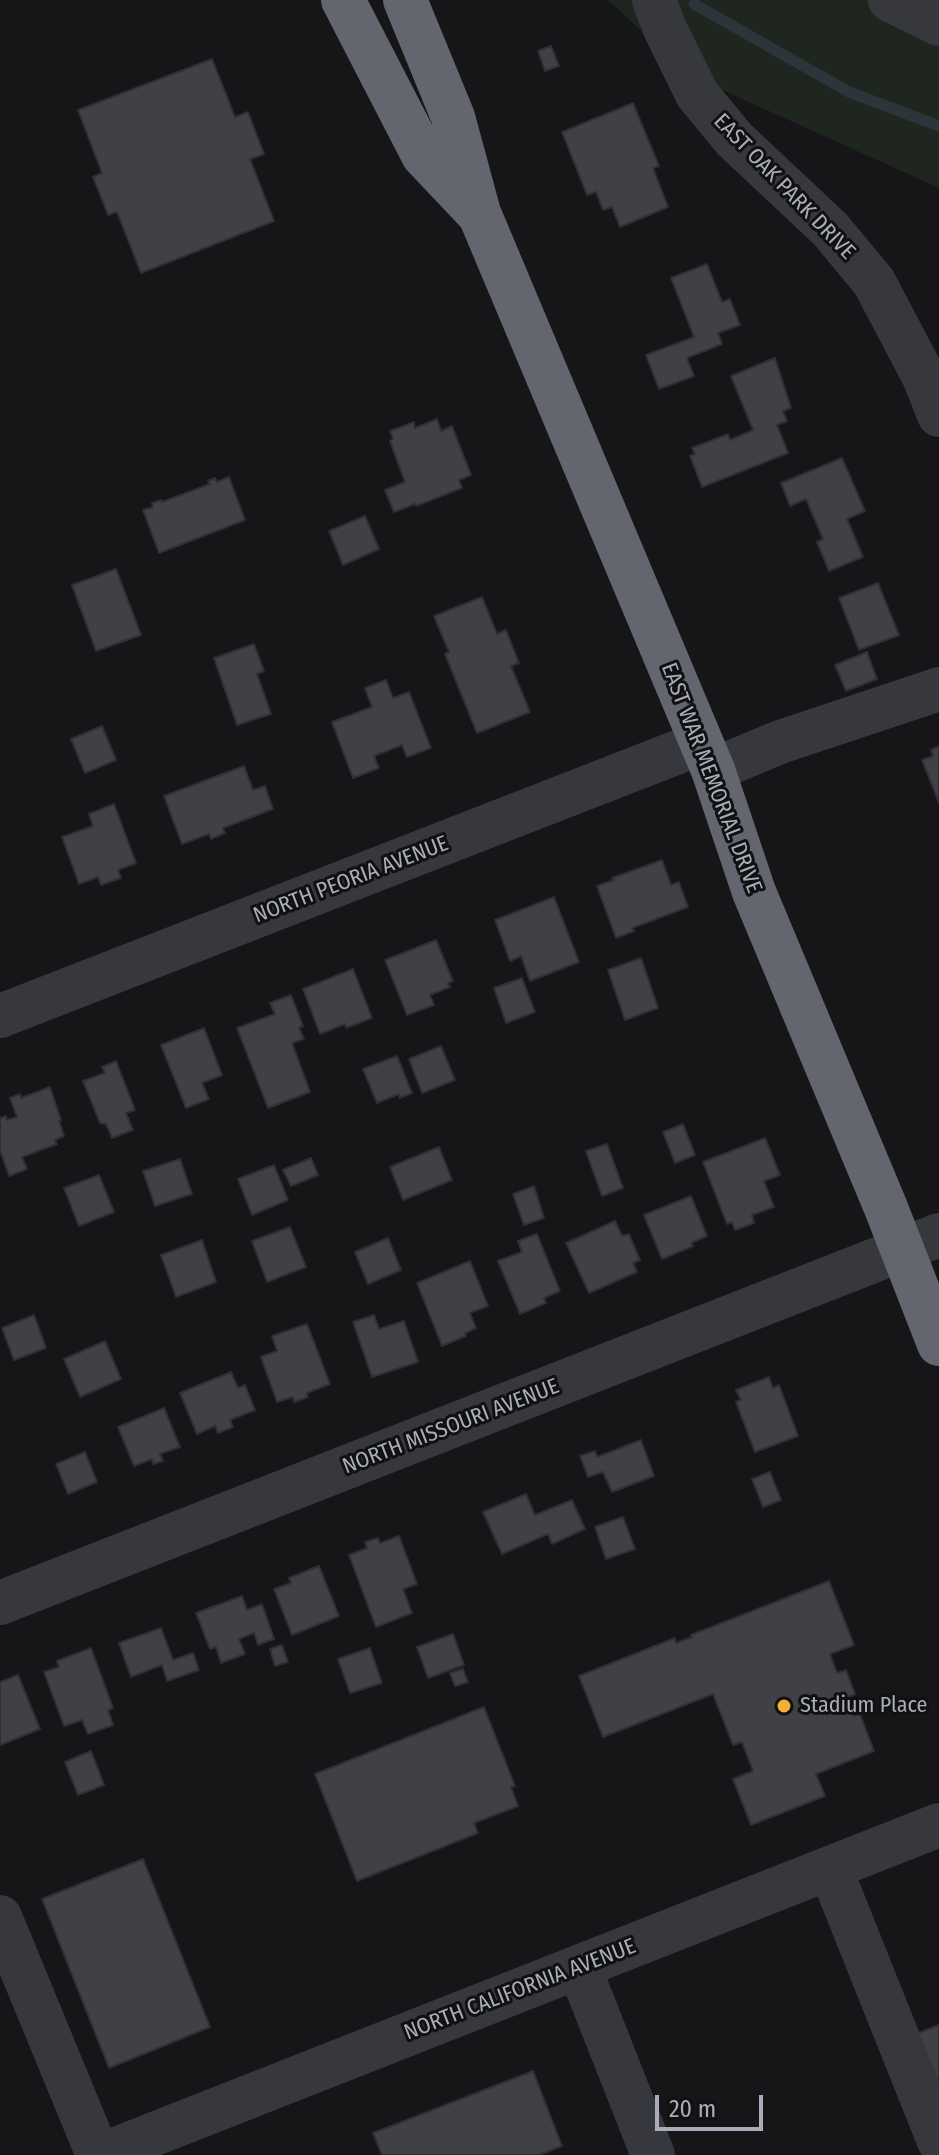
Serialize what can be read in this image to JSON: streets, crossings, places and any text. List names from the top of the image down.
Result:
{
  "streets": {
    "highway": ["EAST WAR MEMORIAL DRIVE"],
    "street": [
      "EAST OAK PARK DRIVE",
      "NORTH PEORIA AVENUE",
      "NORTH MISSOURI AVENUE",
      "NORTH CALIFORNIA AVENUE"
    ]
  },
  "crossings": [
    ["EAST WAR MEMORIAL DRIVE", "NORTH PEORIA AVENUE"],
    ["EAST WAR MEMORIAL DRIVE", "NORTH MISSOURI AVENUE"]
  ],
  "places": ["Stadium Place"],
  "scale_bar": "20 m"
}
